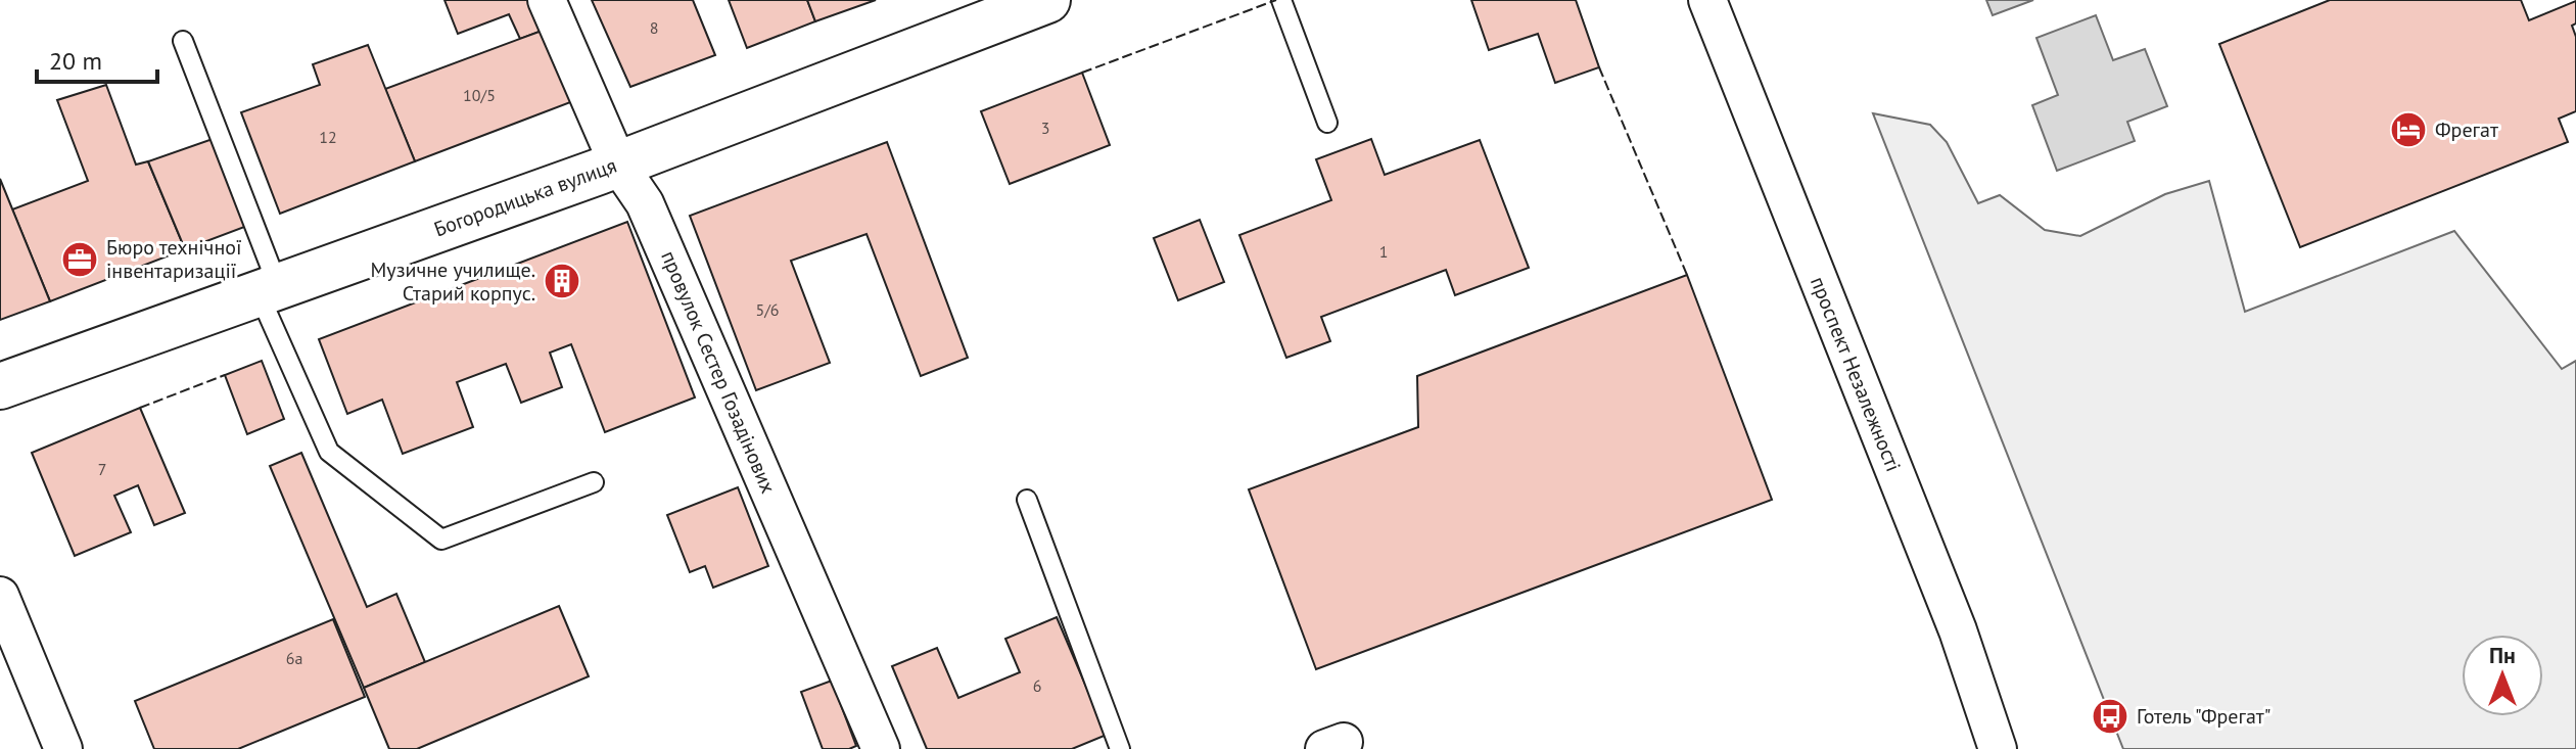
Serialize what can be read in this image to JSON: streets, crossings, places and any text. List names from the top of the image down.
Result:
{
  "streets": {
    "street": ["Богородицька вулиця", "провулок Сестер Гозадінових", "проспект Незалежності"]
  },
  "crossings": [
    ["Богородицька вулиця", "провулок Сестер Гозадінових"]
  ],
  "places": {
    "hotel": ["Фрегат"],
    "office": ["Бюро технічної інвентаризації"],
    "building": ["Музичне училище. Старий корпус."],
    "bus stop": ["Готель \"Фрегат\""]
  },
  "house_numbers": [
    "8",
    "10/5",
    "3",
    "12",
    "1",
    "5/6",
    "7",
    "6а",
    "6"
  ],
  "scale_bar": "20 m",
  "north": "top"
}
